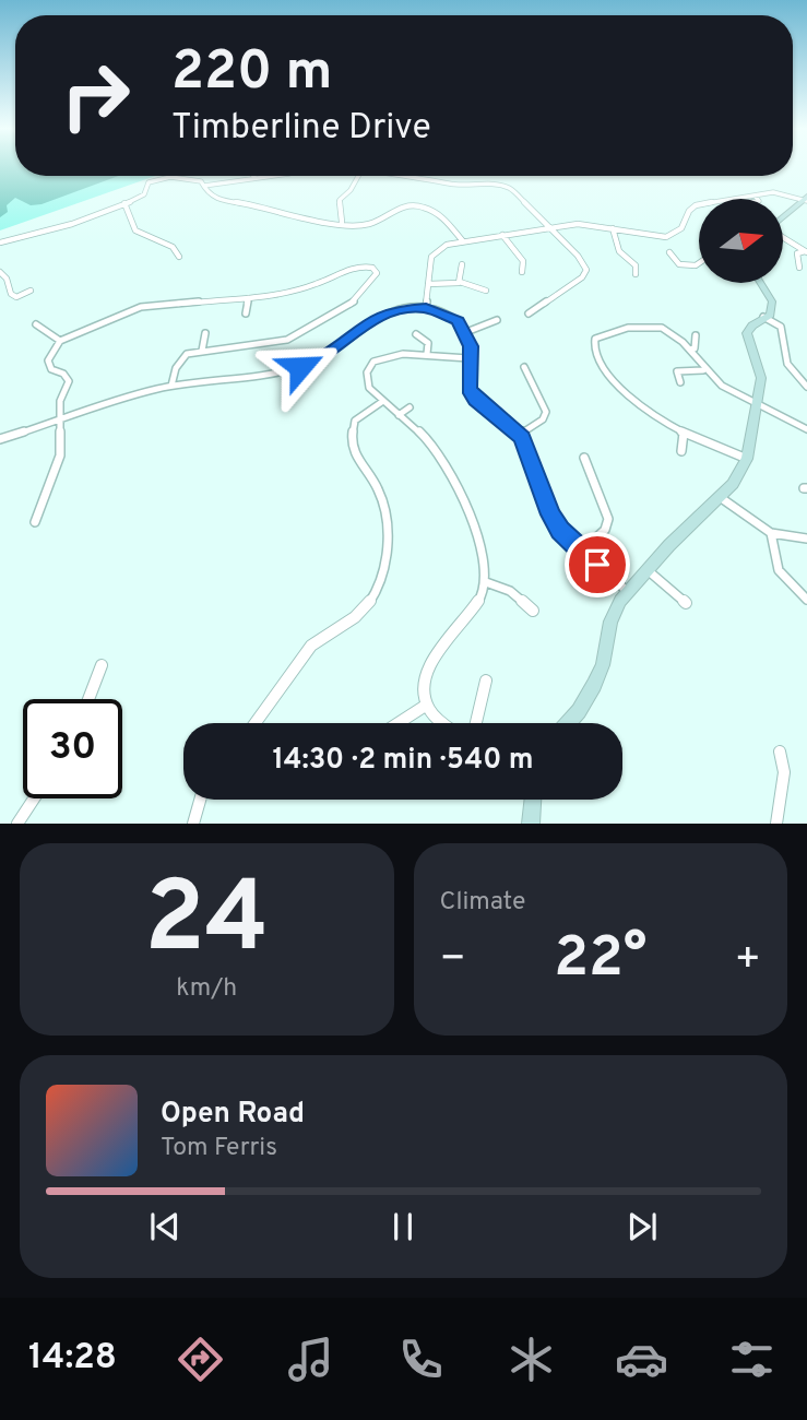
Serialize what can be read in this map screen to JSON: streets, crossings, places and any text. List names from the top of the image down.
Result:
{
  "north": "right",
  "page": {
    "turn": ["220 m", "Timberline Drive"],
    "limit": "30",
    "trip": "14:30 · 2 min · 540 m",
    "tile": [
      ["24", "km/h"],
      "Climate"
    ],
    "heat": ["−", "22°", "+"],
    "song": ["Open Road", "Tom Ferris"],
    "tabs": "14:28"
  }
}
